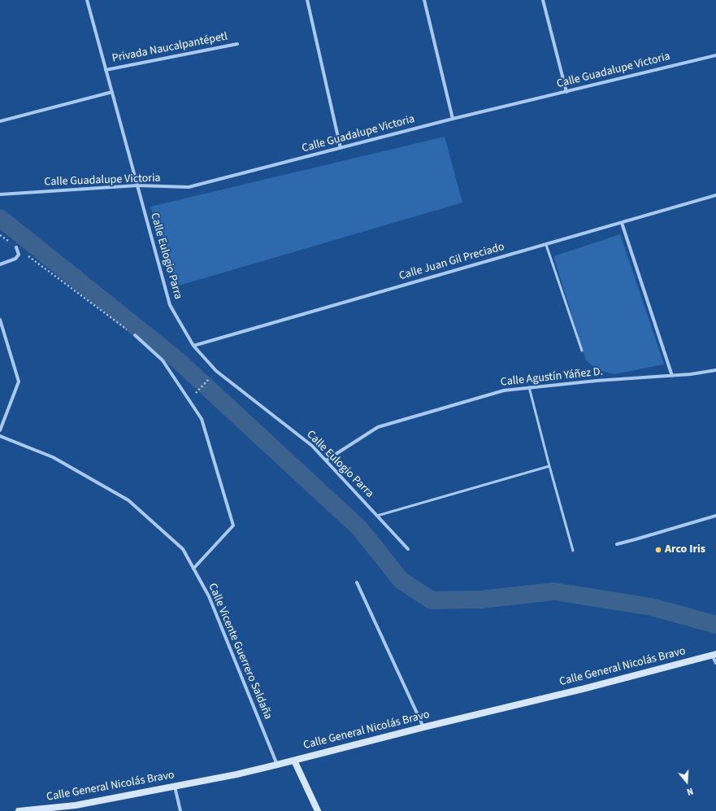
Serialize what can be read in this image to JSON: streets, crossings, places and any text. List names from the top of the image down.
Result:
{
  "streets": {
    "street": [
      "Privada Naucalpantépetl",
      "Calle Guadalupe Victoria",
      "Calle Eulogio Parra",
      "Calle Juan Gil Preciado",
      "Calle Agustín Yáñez D.",
      "Calle Vicente Guerrero Saldaña",
      "Calle General Nicolás Bravo"
    ]
  },
  "crossings": [
    ["Privada Naucalpantépetl", "Calle Eulogio Parra"],
    ["Calle Guadalupe Victoria", "Calle Eulogio Parra"],
    ["Calle Eulogio Parra", "Calle Juan Gil Preciado"],
    ["Calle Eulogio Parra", "Calle Agustín Yáñez D."],
    ["Calle Vicente Guerrero Saldaña", "Calle General Nicolás Bravo"]
  ],
  "places": ["Arco Iris"],
  "north": "bottom"
}
